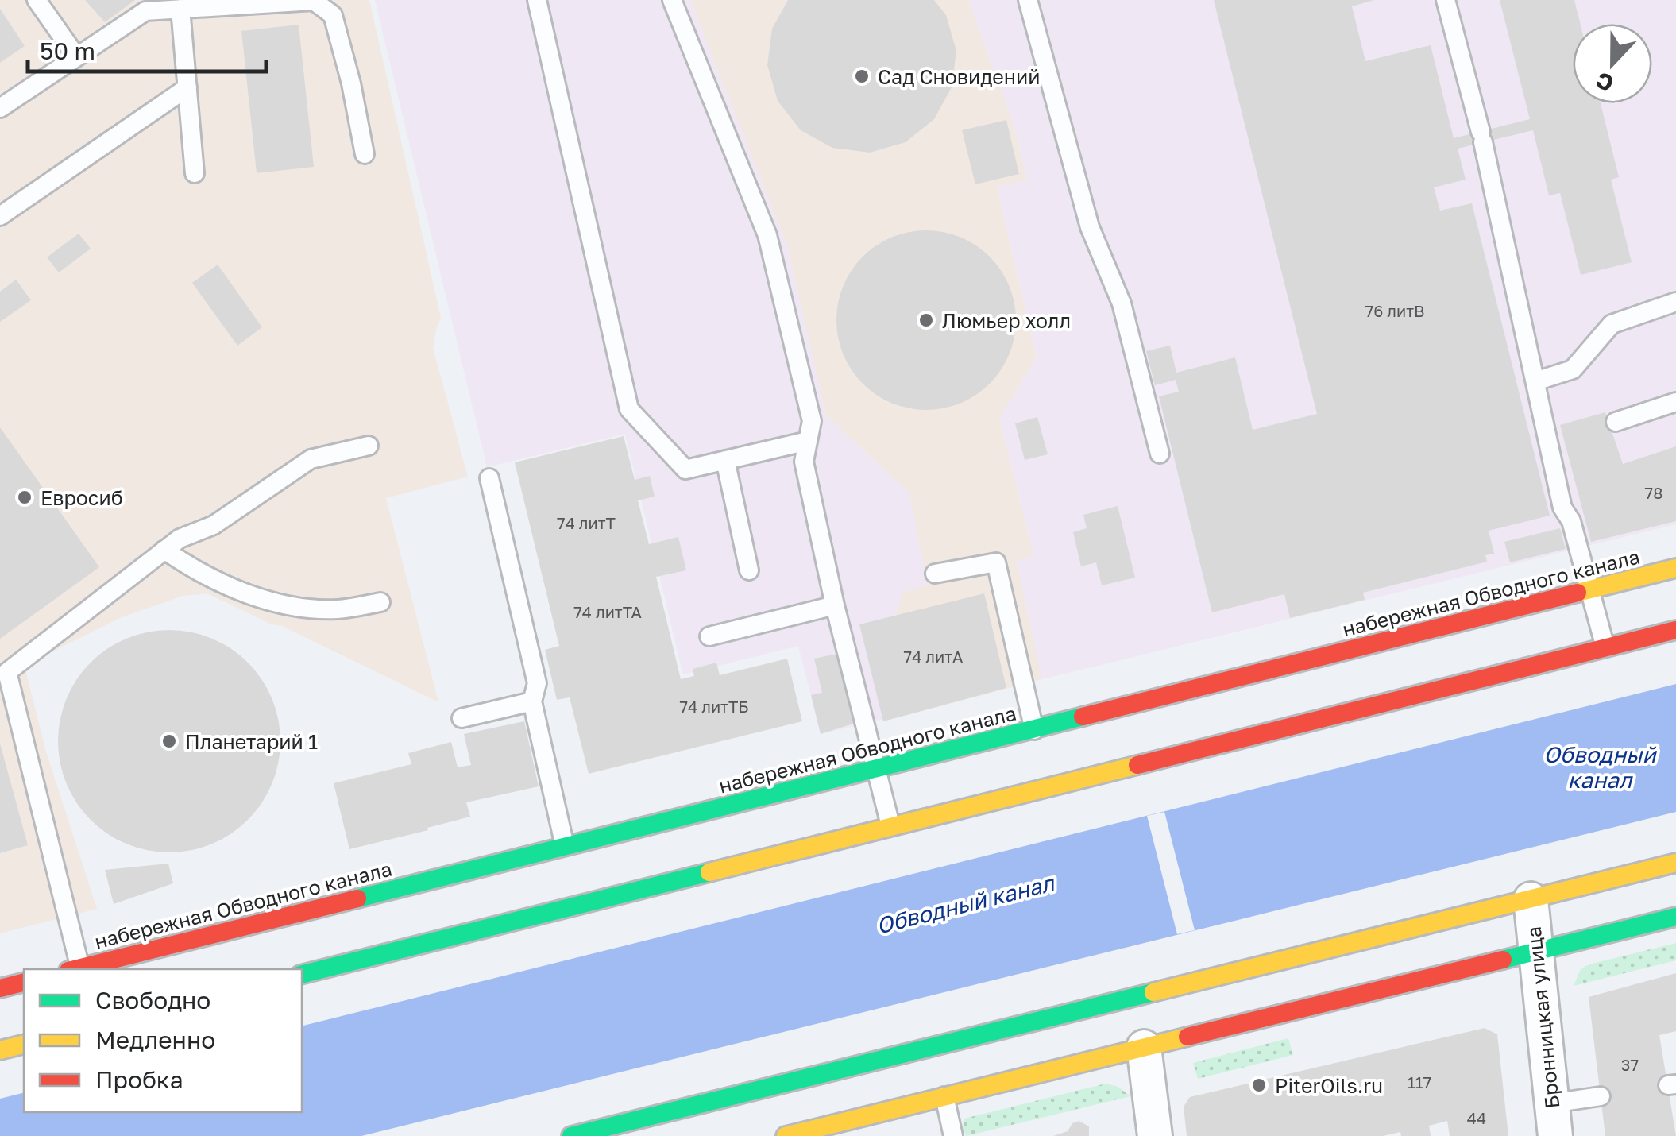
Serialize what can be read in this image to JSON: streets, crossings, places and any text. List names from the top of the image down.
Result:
{
  "streets": {
    "main road": ["набережная Обводного канала"],
    "street": ["Бронницкая улица"]
  },
  "water": ["Обводный канал"],
  "places": [
    "Сад Сновидений",
    "Люмьер холл",
    "Евросиб",
    "Планетарий 1",
    "PiterOils.ru"
  ],
  "house_numbers": [
    "76 литВ",
    "78",
    "74 литТ",
    "74 литТА",
    "74 литА",
    "74 литТБ",
    "37",
    "117",
    "44"
  ],
  "legend": ["Свободно", "Медленно", "Пробка"],
  "scale_bar": "50 m",
  "north": "bottom"
}
